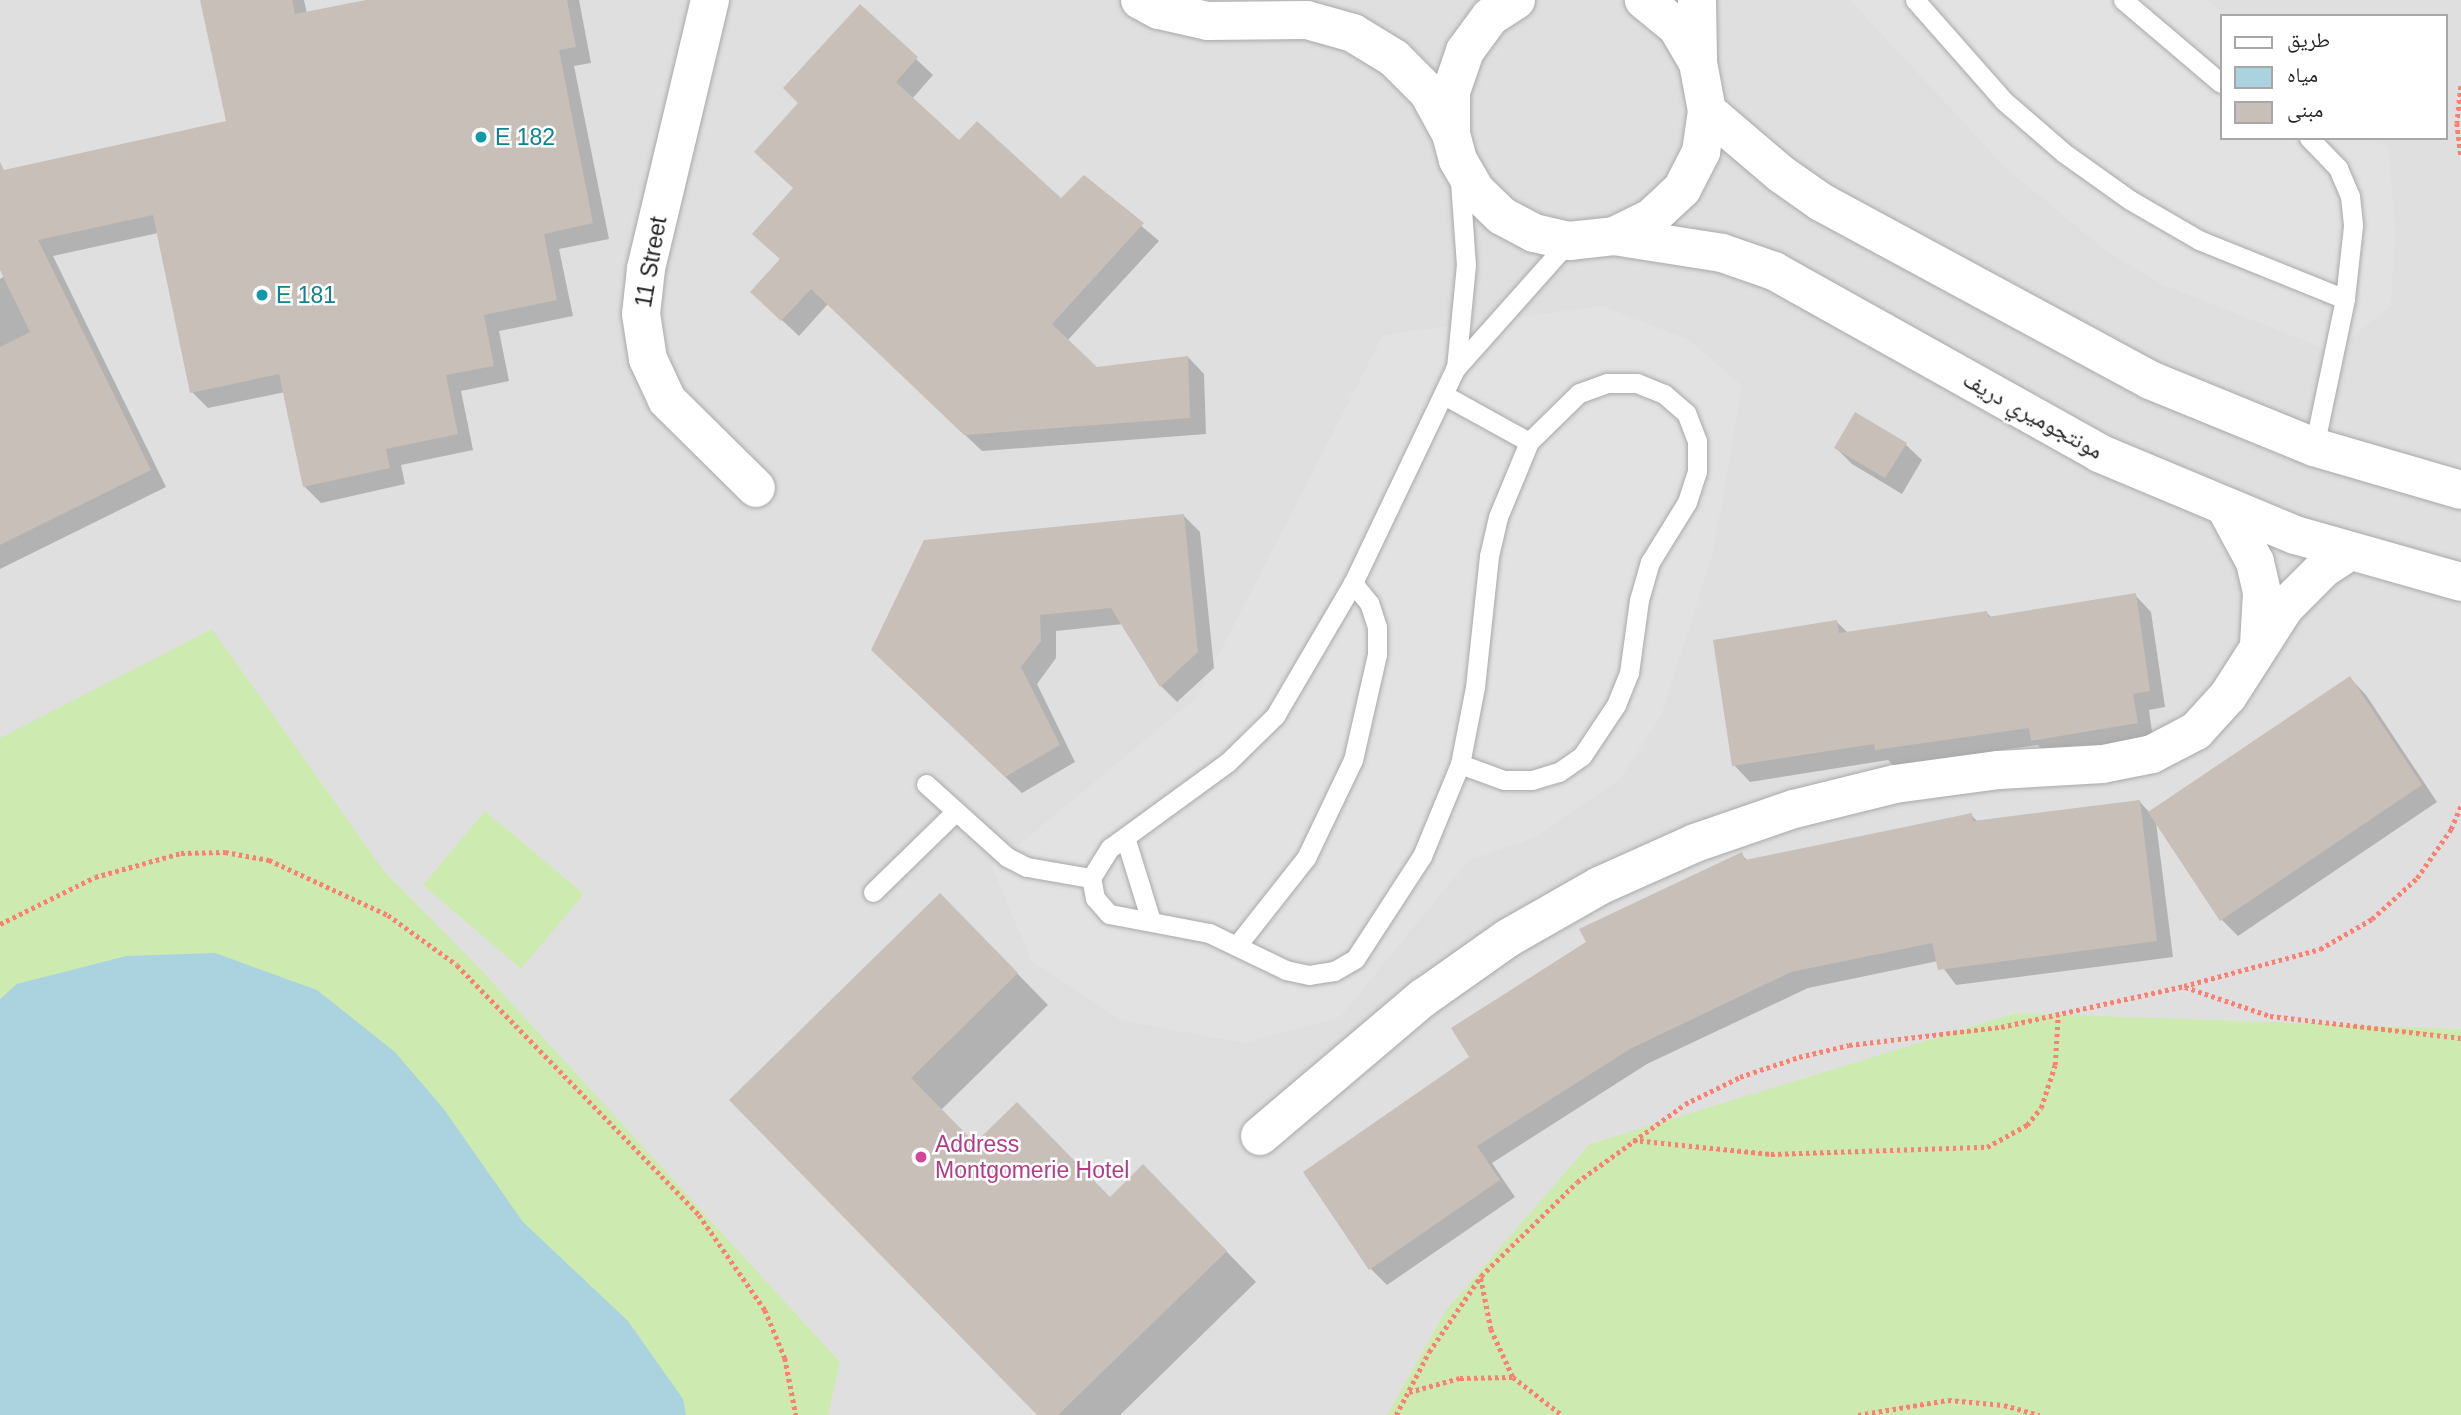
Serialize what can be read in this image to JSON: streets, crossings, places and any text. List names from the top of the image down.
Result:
{
  "streets": {
    "street": ["11 Street", "مونتجوميري دريف"]
  },
  "places": ["E 182", "E 181", "Address Montgomerie Hotel"],
  "legend": ["طريق", "مياه", "مبنى"]
}
